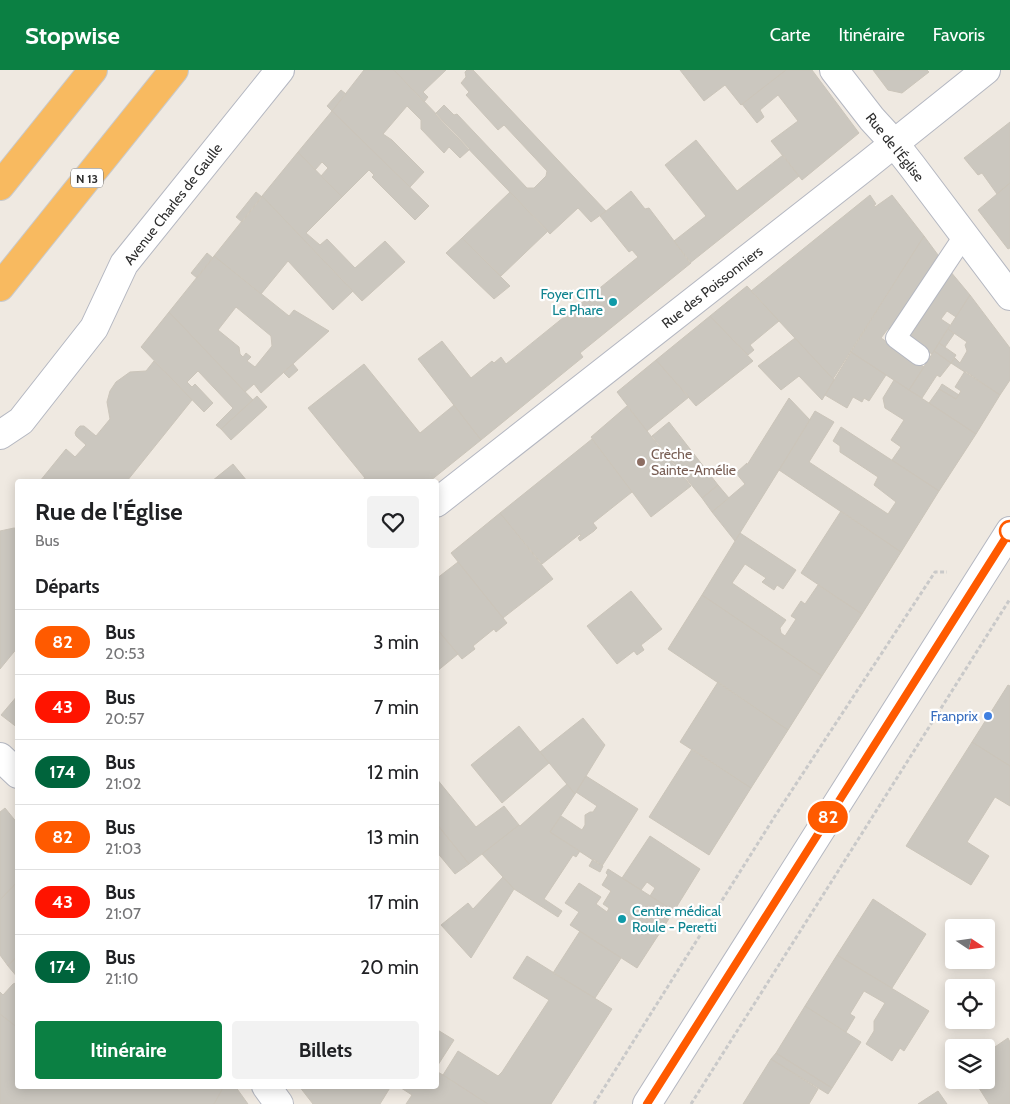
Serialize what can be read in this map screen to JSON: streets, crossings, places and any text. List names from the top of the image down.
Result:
{
  "streets": {
    "highway": ["N 13"],
    "street": ["Rue de l'Église", "Avenue Charles de Gaulle", "Rue des Poissonniers"]
  },
  "crossings": [
    ["Rue de l'Église", "Rue des Poissonniers"]
  ],
  "places": [
    "Foyer CITL Le Phare",
    "Crèche Sainte-Amélie",
    "Franprix",
    "Centre médical Roule - Peretti"
  ],
  "lines": ["bus line 82"],
  "north": "right",
  "page": {
    "header": "Stopwise",
    "nav": ["Carte", "Itinéraire", "Favoris"],
    "on_map": "82",
    "heading": [
      ["Rue de l'Église", "Bus"],
      "Départs"
    ],
    "list": [
      {
        "mark": "82",
        "name": "Bus",
        "note": "20:53",
        "value": "3 min"
      },
      {
        "mark": "43",
        "name": "Bus",
        "note": "20:57",
        "value": "7 min"
      },
      {
        "mark": "174",
        "name": "Bus",
        "note": "21:02",
        "value": "12 min"
      },
      {
        "mark": "82",
        "name": "Bus",
        "note": "21:03",
        "value": "13 min"
      },
      {
        "mark": "43",
        "name": "Bus",
        "note": "21:07",
        "value": "17 min"
      },
      {
        "mark": "174",
        "name": "Bus",
        "note": "21:10",
        "value": "20 min"
      }
    ],
    "buttons": ["Itinéraire", "Billets"]
  }
}
